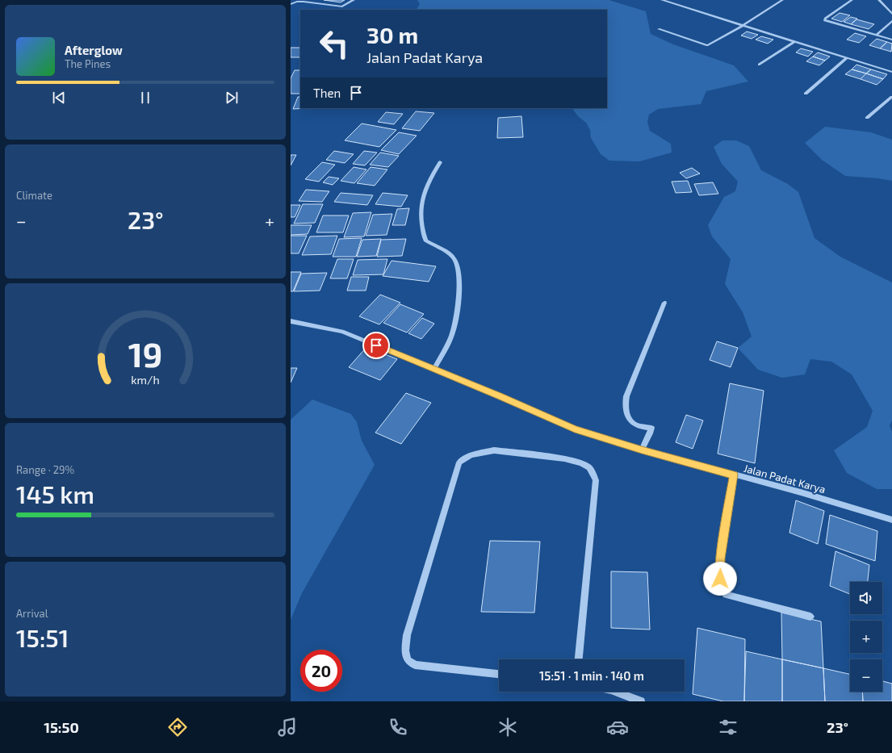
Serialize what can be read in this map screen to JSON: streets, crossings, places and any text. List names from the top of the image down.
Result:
{
  "streets": {
    "street": ["Jalan Padat Karya"]
  },
  "page": {
    "turn": ["30 m", "Jalan Padat Karya"],
    "song": ["Afterglow", "The Pines"],
    "then": "Then",
    "tile": [
      "Climate",
      ["Range · 29%", "145 km"],
      ["Arrival", "15:51"]
    ],
    "heat": ["−", "23°", "+"],
    "map_buttons": ["+", "−"],
    "limit": "20",
    "trip": "15:51 · 1 min · 140 m",
    "tabs": ["15:50", "23°"],
    "gauge": ["19", "km/h"]
  }
}
